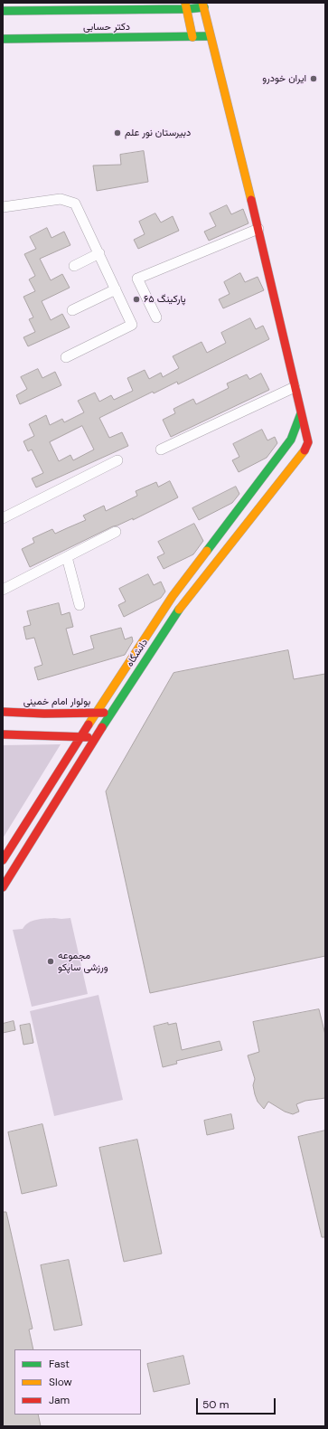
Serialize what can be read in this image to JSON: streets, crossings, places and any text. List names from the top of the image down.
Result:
{
  "streets": {
    "street": ["دکتر حسابی", "دانشگاه", "بولوار امام خمینی"]
  },
  "crossings": [
    ["دانشگاه", "بولوار امام خمینی"]
  ],
  "places": [
    "ایران خودرو",
    "دبیرستان نور علم",
    "پارکینگ ۶۵",
    "مجموعه ورزشی ساپکو"
  ],
  "legend": ["Fast", "Slow", "Jam"],
  "scale_bar": "50 m"
}
